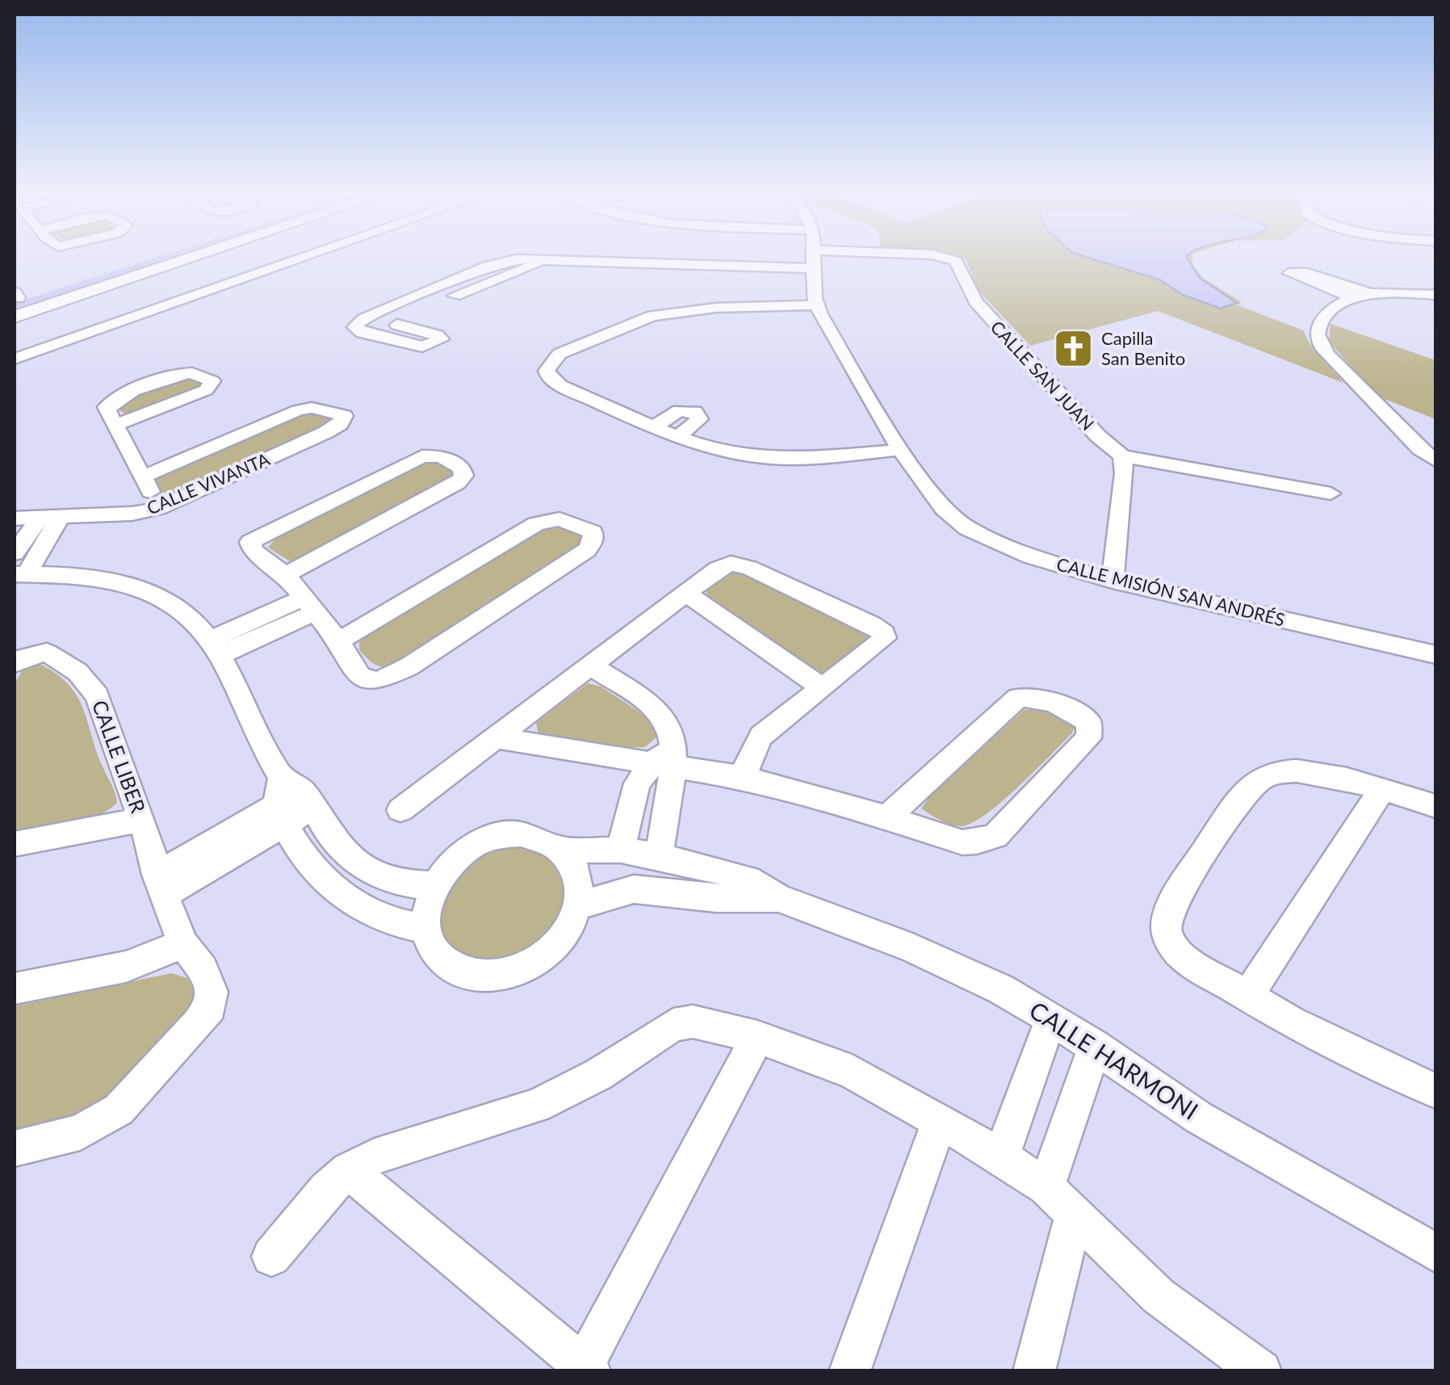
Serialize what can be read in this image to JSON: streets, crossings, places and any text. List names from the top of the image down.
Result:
{
  "streets": {
    "street": [
      "CALLE SAN JUAN",
      "CALLE VIVANTA",
      "CALLE MISIÓN SAN ANDRÉS",
      "CALLE LIBER",
      "CALLE HARMONI"
    ]
  },
  "places": {
    "church": ["Capilla San Benito"]
  }
}
